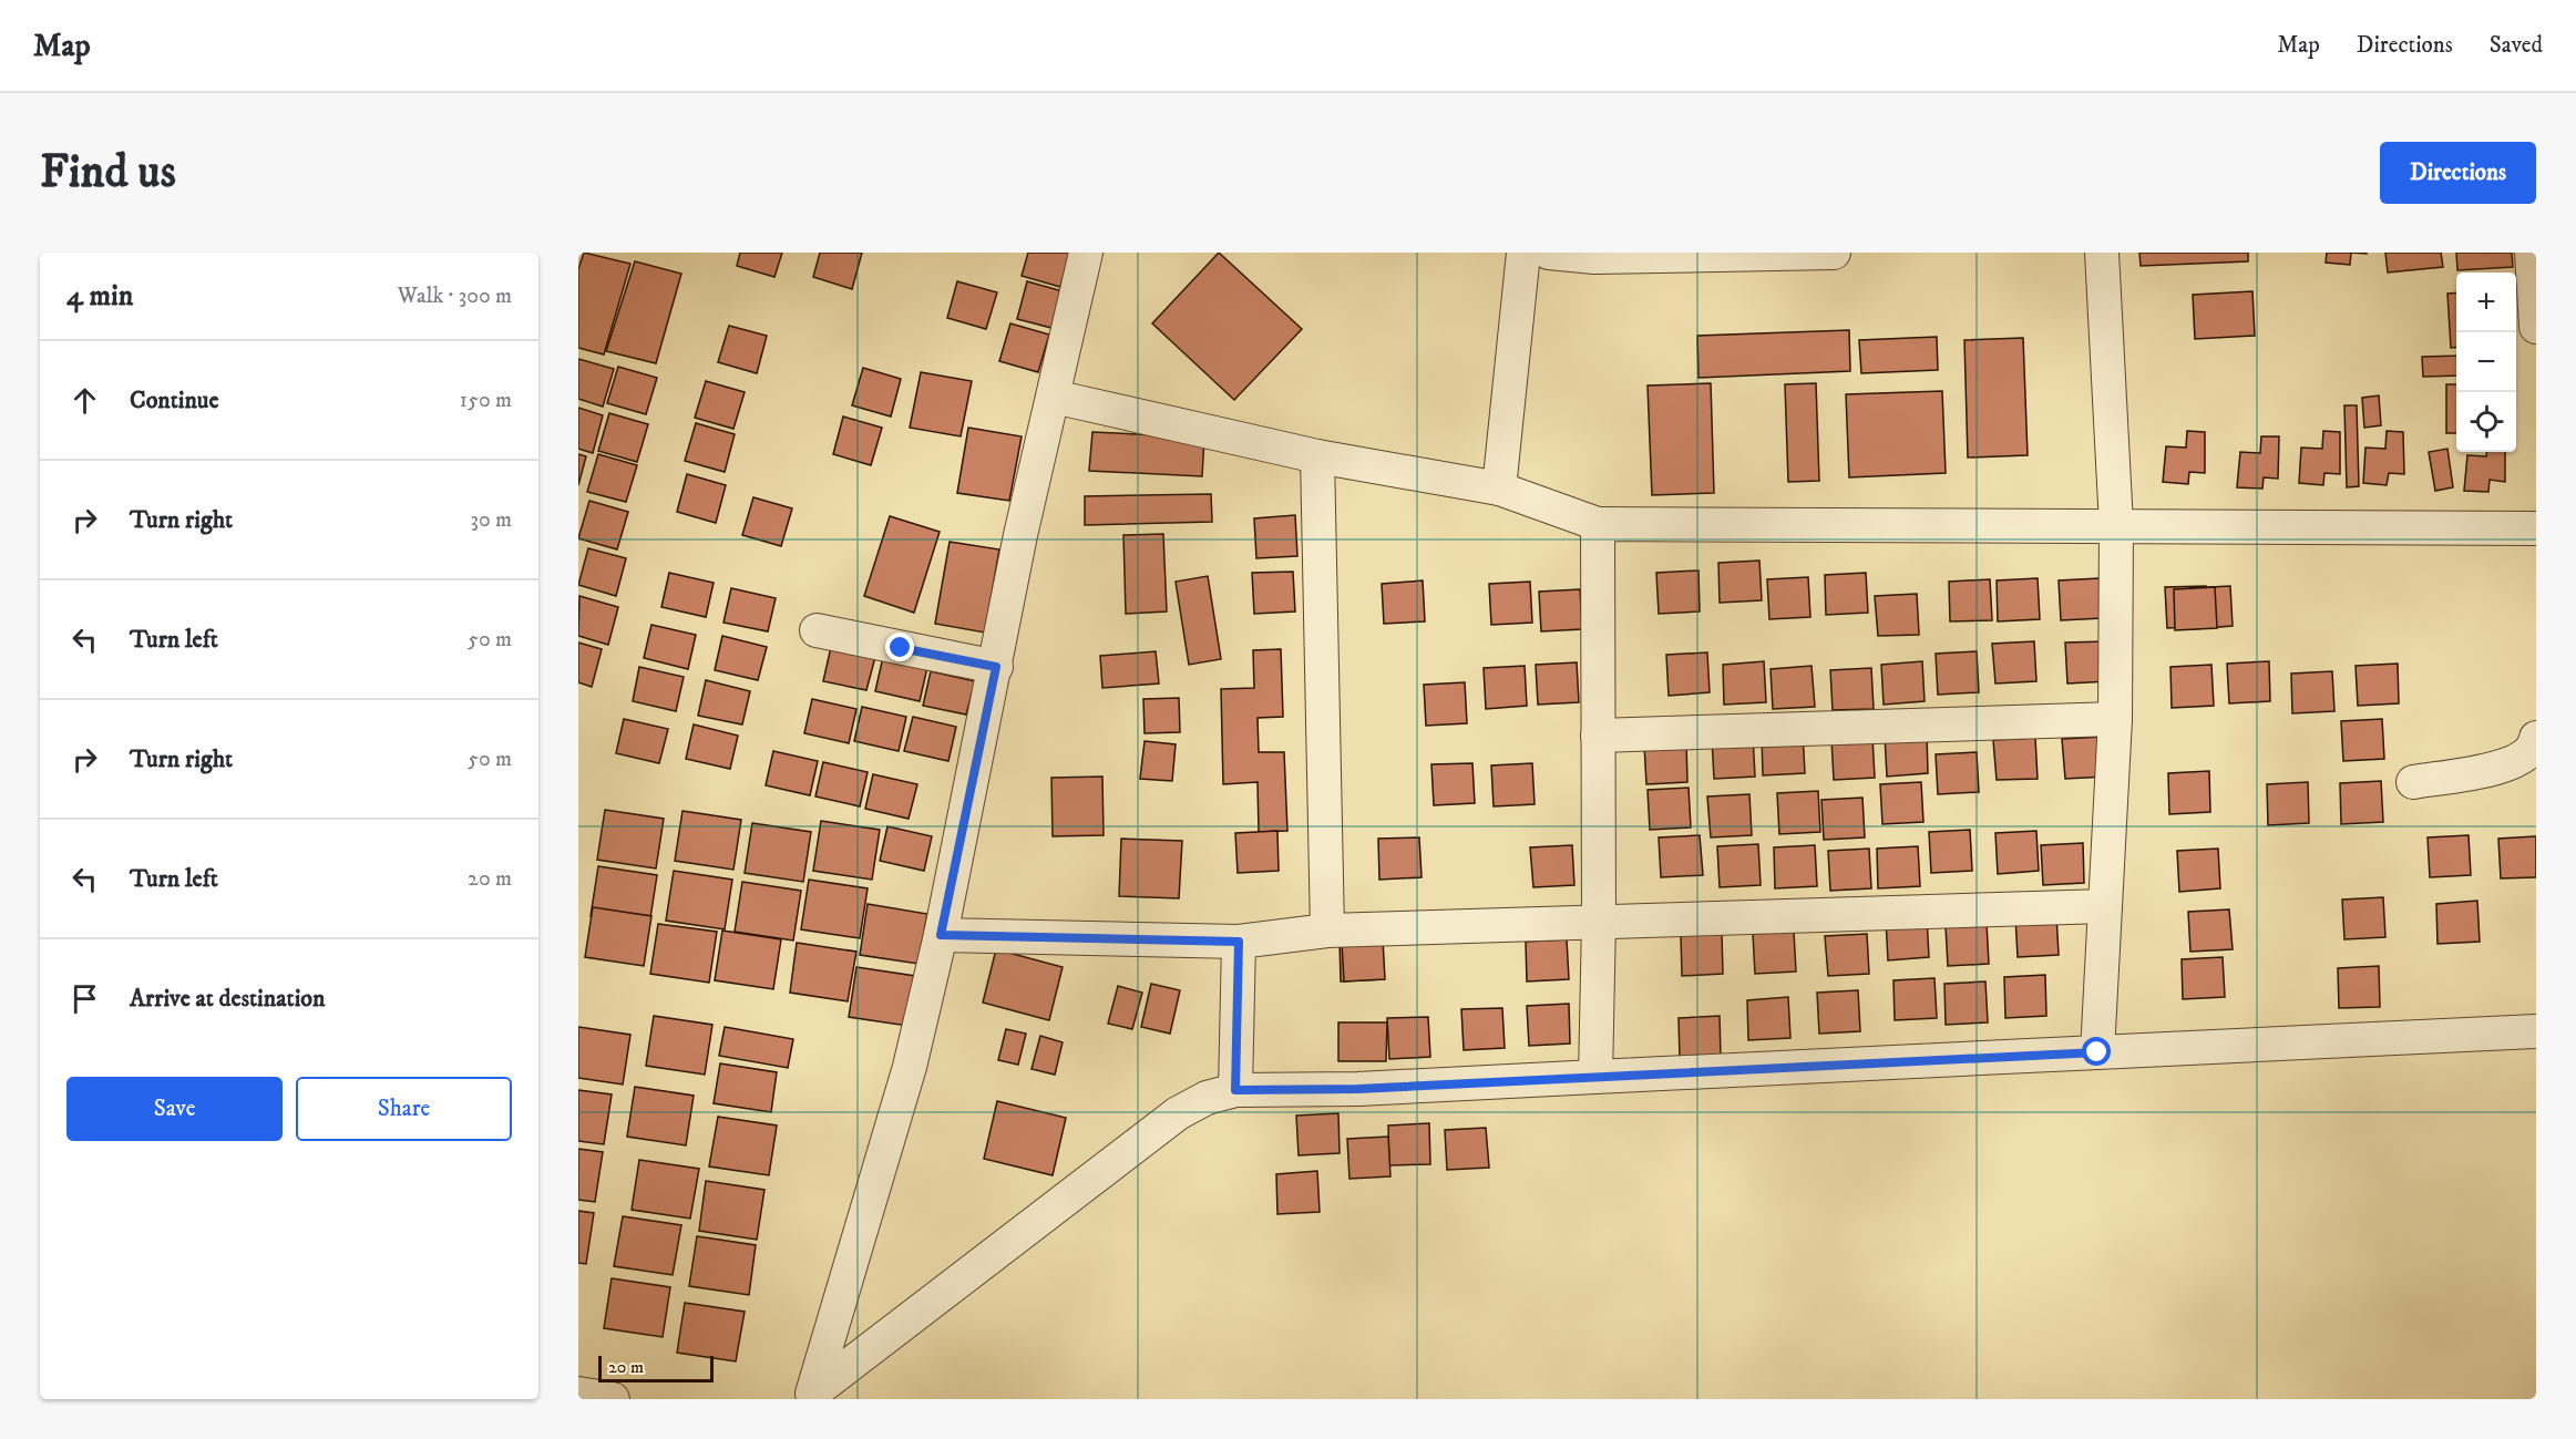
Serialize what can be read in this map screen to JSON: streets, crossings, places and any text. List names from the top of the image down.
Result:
{
  "scale_bar": "20 m",
  "page": {
    "header": "Map",
    "nav": ["Map", "Directions", "Saved"],
    "buttons": [
      "Directions",
      ["Save", "Share"]
    ],
    "title": "Find us",
    "heading": ["4 min", "Walk · 300 m"],
    "map_buttons": ["+", "−"],
    "list": [
      ["Continue", "150 m"],
      ["Turn right", "30 m"],
      ["Turn left", "50 m"],
      ["Turn right", "50 m"],
      ["Turn left", "20 m"],
      "Arrive at destination"
    ],
    "scale": "20 m"
  }
}
